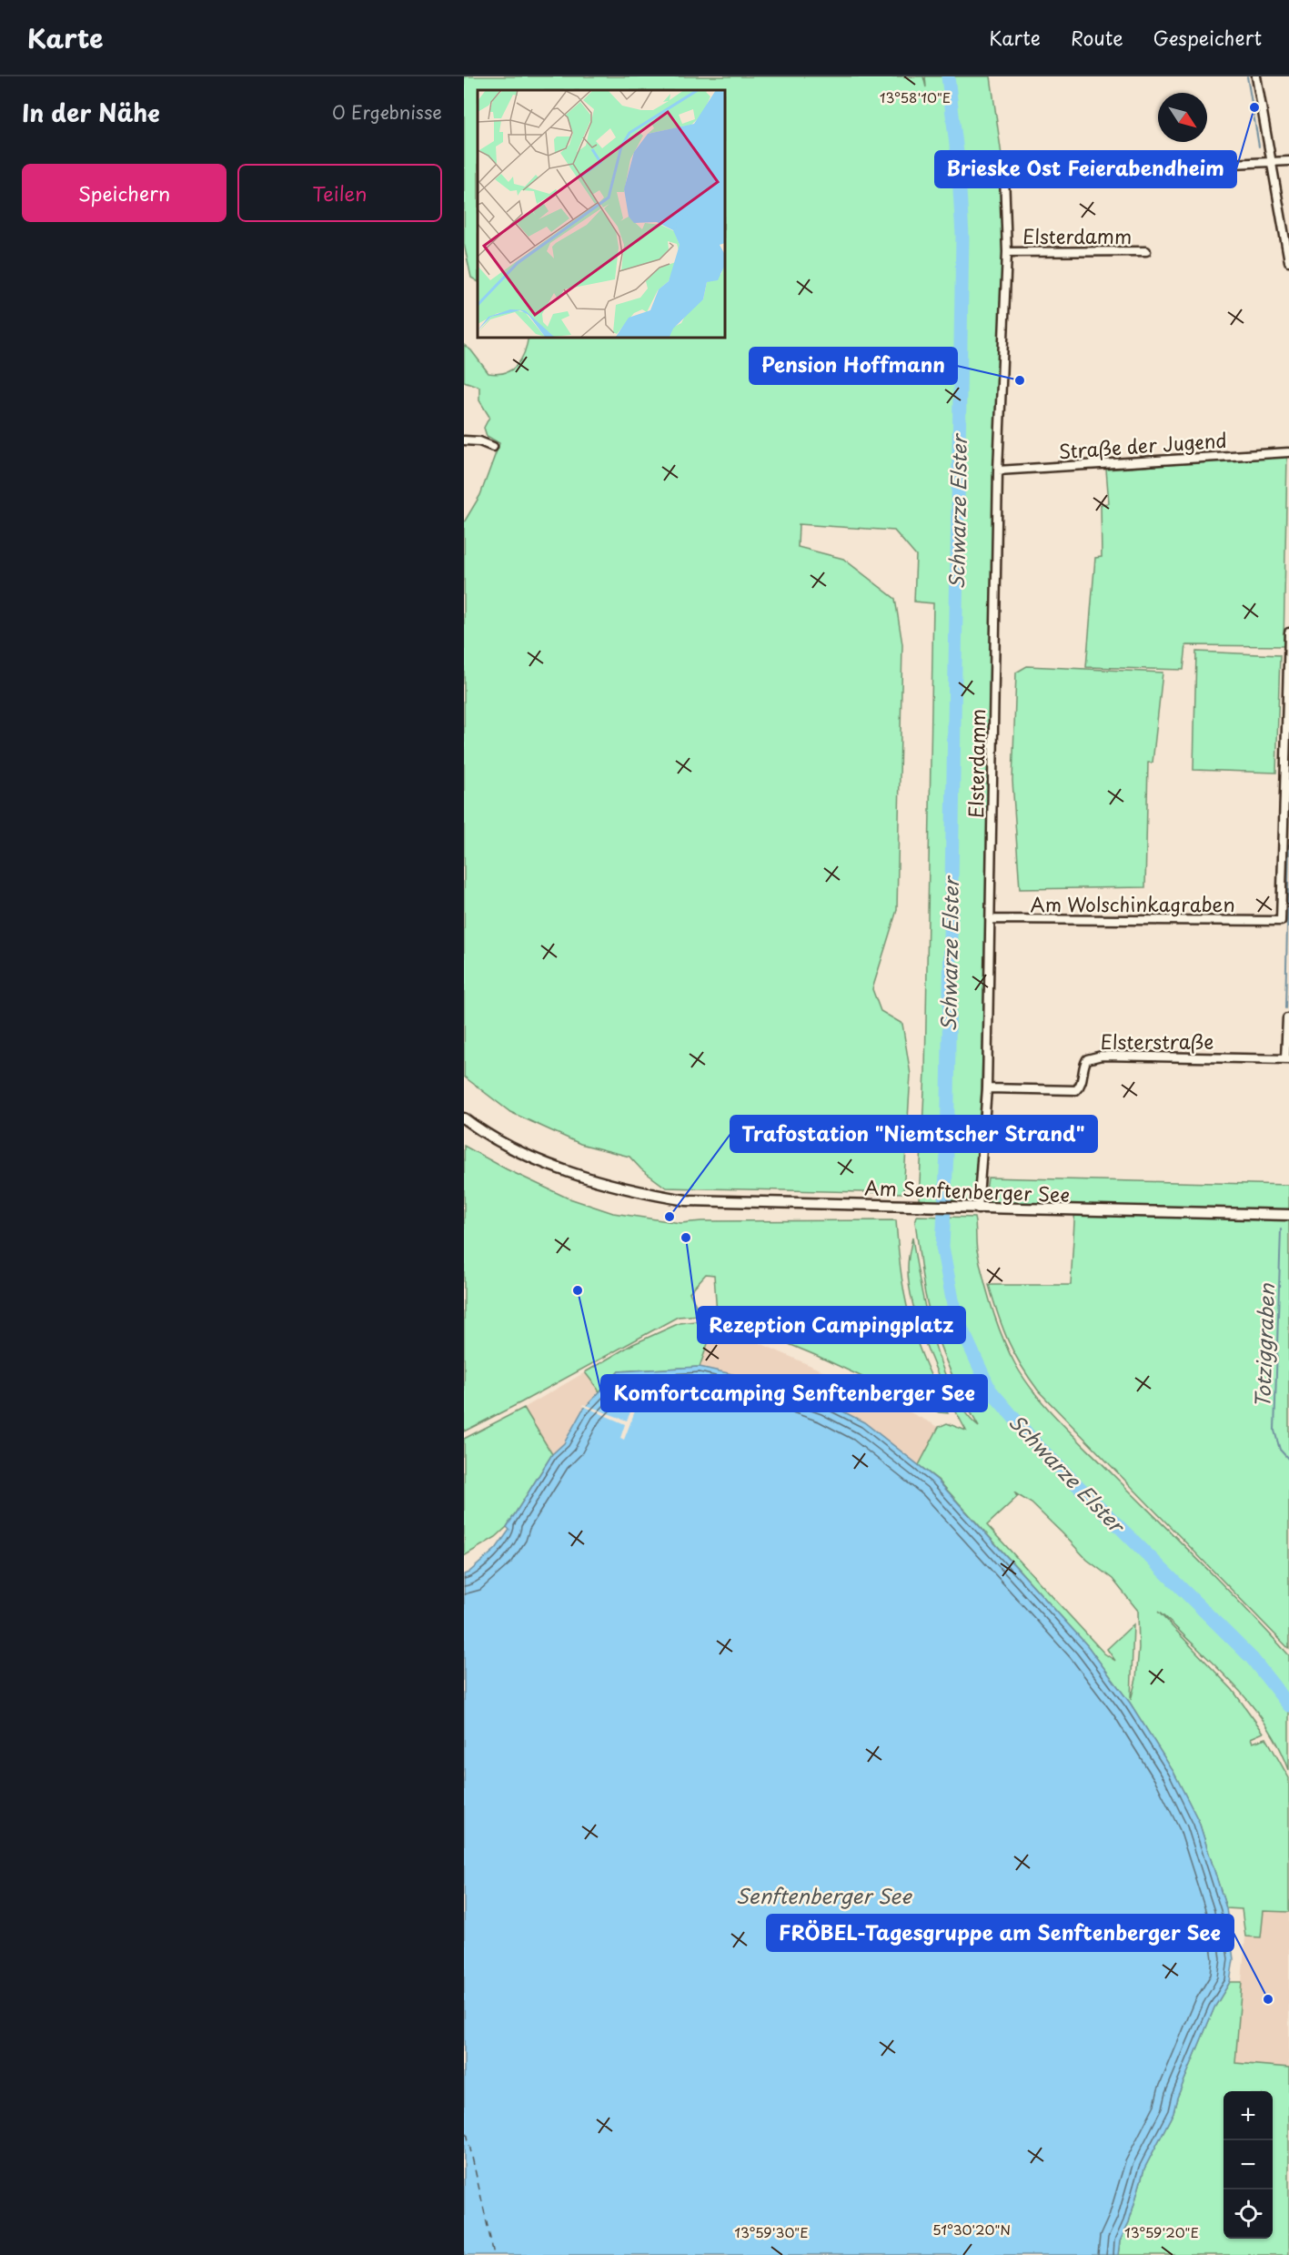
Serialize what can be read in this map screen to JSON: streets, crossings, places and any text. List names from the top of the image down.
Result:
{
  "streets": {
    "street": [
      "Elsterdamm",
      "Straße der Jugend",
      "Am Wolschinkagraben",
      "Elsterstraße",
      "Am Senftenberger See"
    ]
  },
  "crossings": [
    ["Elsterdamm", "Straße der Jugend"],
    ["Elsterdamm", "Am Wolschinkagraben"],
    ["Elsterdamm", "Elsterstraße"],
    ["Elsterdamm", "Am Senftenberger See"]
  ],
  "water": ["Schwarze Elster", "Totziggraben", "Senftenberger See"],
  "places": [
    "Brieske Ost Feierabendheim",
    "Pension Hoffmann",
    "Trafostation \"Niemtscher Strand\"",
    "Rezeption Campingplatz",
    "Komfortcamping Senftenberger See",
    "FRÖBEL-Tagesgruppe am Senftenberger See"
  ],
  "north": "bottom right",
  "page": {
    "header": "Karte",
    "nav": ["Karte", "Route", "Gespeichert"],
    "heading": ["In der Nähe", "0 Ergebnisse"],
    "buttons": ["Speichern", "Teilen"],
    "map_buttons": ["+", "−"]
  },
  "coordinates": [
    "13°58'10\"E",
    "51°30'20\"N",
    "13°59'30\"E",
    "13°59'20\"E"
  ]
}
